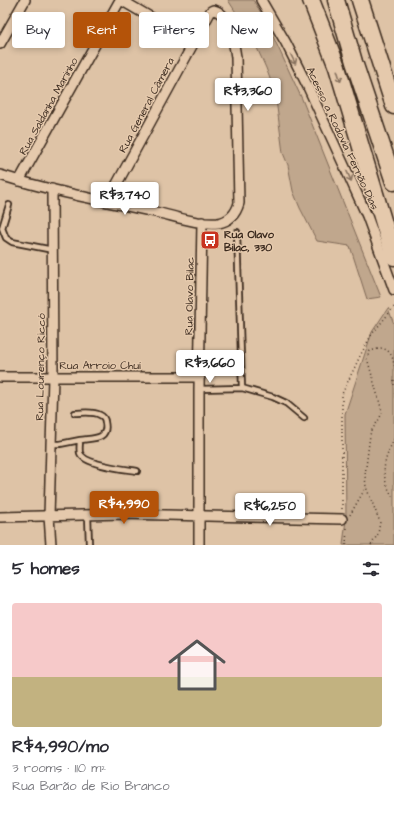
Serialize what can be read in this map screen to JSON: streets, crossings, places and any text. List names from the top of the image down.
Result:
{
  "streets": {
    "street": [
      "Rua General Câmera",
      "Rua Saldanha Marinho",
      "Acesso a Rodovia Fernão Dias",
      "Rua Olavo Bilac",
      "Rua Arroio Chuí",
      "Rua Lourenço Riccó"
    ]
  },
  "crossings": [
    ["Rua General Câmera", "Rua Olavo Bilac"],
    ["Rua Olavo Bilac", "Rua Arroio Chuí"],
    ["Rua Arroio Chuí", "Rua Lourenço Riccó"]
  ],
  "one_way": ["Acesso a Rodovia Fernão Dias"],
  "places": {
    "bus stop": ["Rua Olavo Bilac, 330"]
  },
  "page": {
    "chip": [
      "Buy",
      "Rent",
      "Filters",
      "New"
    ],
    "price": [
      "R$3,360",
      "R$3,740",
      "R$3,660",
      "R$4,990",
      "R$6,250"
    ],
    "heading": "5 homes",
    "list": [
      {
        "name": "R$4,990/mo",
        "note": "3 rooms · 110 m² · Rua Barão de Rio Branco"
      }
    ]
  }
}
